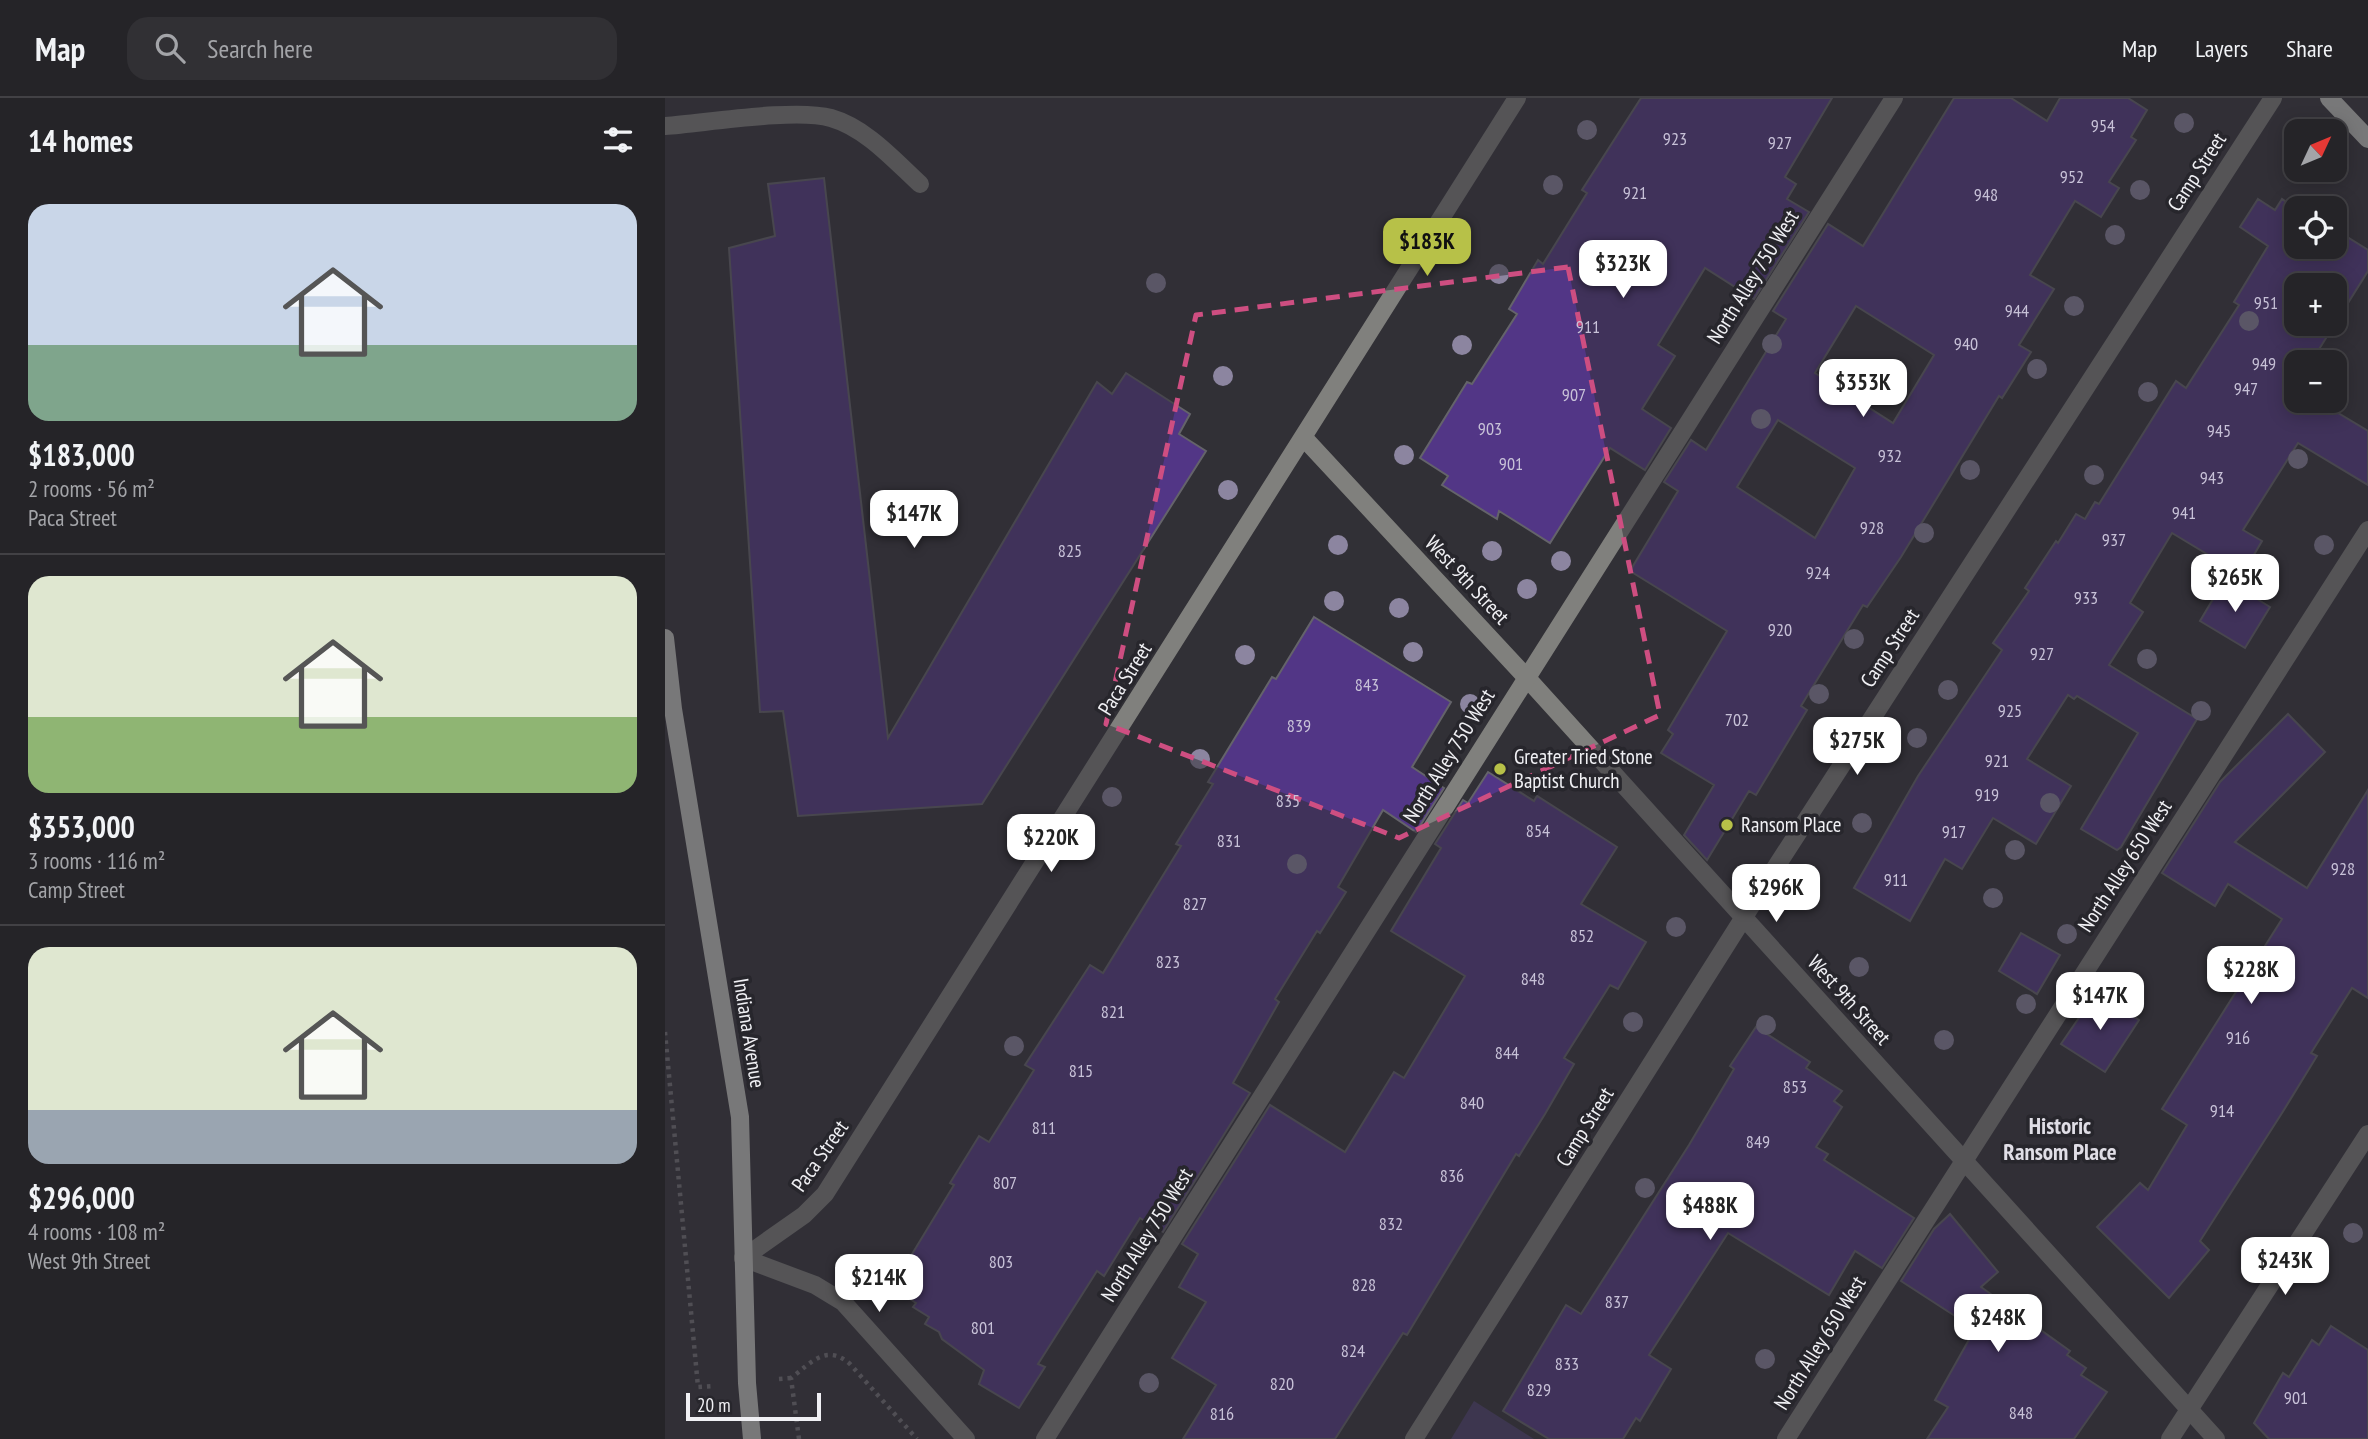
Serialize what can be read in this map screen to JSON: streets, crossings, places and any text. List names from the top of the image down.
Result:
{
  "streets": {
    "main road": ["Indiana Avenue"],
    "street": [
      "Camp Street",
      "North Alley 750 West",
      "West 9th Street",
      "Paca Street",
      "North Alley 650 West"
    ]
  },
  "crossings": [
    ["Camp Street", "West 9th Street"],
    ["North Alley 750 West", "West 9th Street"],
    ["West 9th Street", "Paca Street"],
    ["West 9th Street", "North Alley 650 West"],
    ["Paca Street", "Indiana Avenue"]
  ],
  "districts": ["Historic Ransom Place"],
  "places": ["Greater Tried Stone Baptist Church", "Ransom Place"],
  "house_numbers": [
    "954",
    "923",
    "927",
    "952",
    "921",
    "948",
    "951",
    "944",
    "911",
    "940",
    "949",
    "947",
    "907",
    "903",
    "945",
    "932",
    "901",
    "943",
    "941",
    "928",
    "937",
    "825",
    "924",
    "933",
    "920",
    "927",
    "843",
    "925",
    "702",
    "839",
    "921",
    "919",
    "835",
    "854",
    "917",
    "831",
    "928",
    "911",
    "827",
    "852",
    "823",
    "848",
    "821",
    "916",
    "844",
    "815",
    "853",
    "840",
    "914",
    "811",
    "849",
    "836",
    "807",
    "832",
    "803",
    "828",
    "837",
    "801",
    "824",
    "833",
    "820",
    "829",
    "901",
    "848",
    "816"
  ],
  "scale_bar": "20 m",
  "north": "top right",
  "page": {
    "header": "Map",
    "search": "Search here",
    "nav": ["Map", "Layers", "Share"],
    "heading": "14 homes",
    "map_buttons": ["+", "−"],
    "list": [
      {
        "name": "$183,000",
        "note": "2 rooms · 56 m² · Paca Street"
      },
      {
        "name": "$353,000",
        "note": "3 rooms · 116 m² · Camp Street"
      },
      {
        "name": "$296,000",
        "note": "4 rooms · 108 m² · West 9th Street"
      }
    ],
    "price": [
      "$183K",
      "$323K",
      "$353K",
      "$147K",
      "$265K",
      "$275K",
      "$220K",
      "$296K",
      "$228K",
      "$147K",
      "$488K",
      "$243K",
      "$214K",
      "$248K"
    ],
    "scale": "20 m"
  }
}
